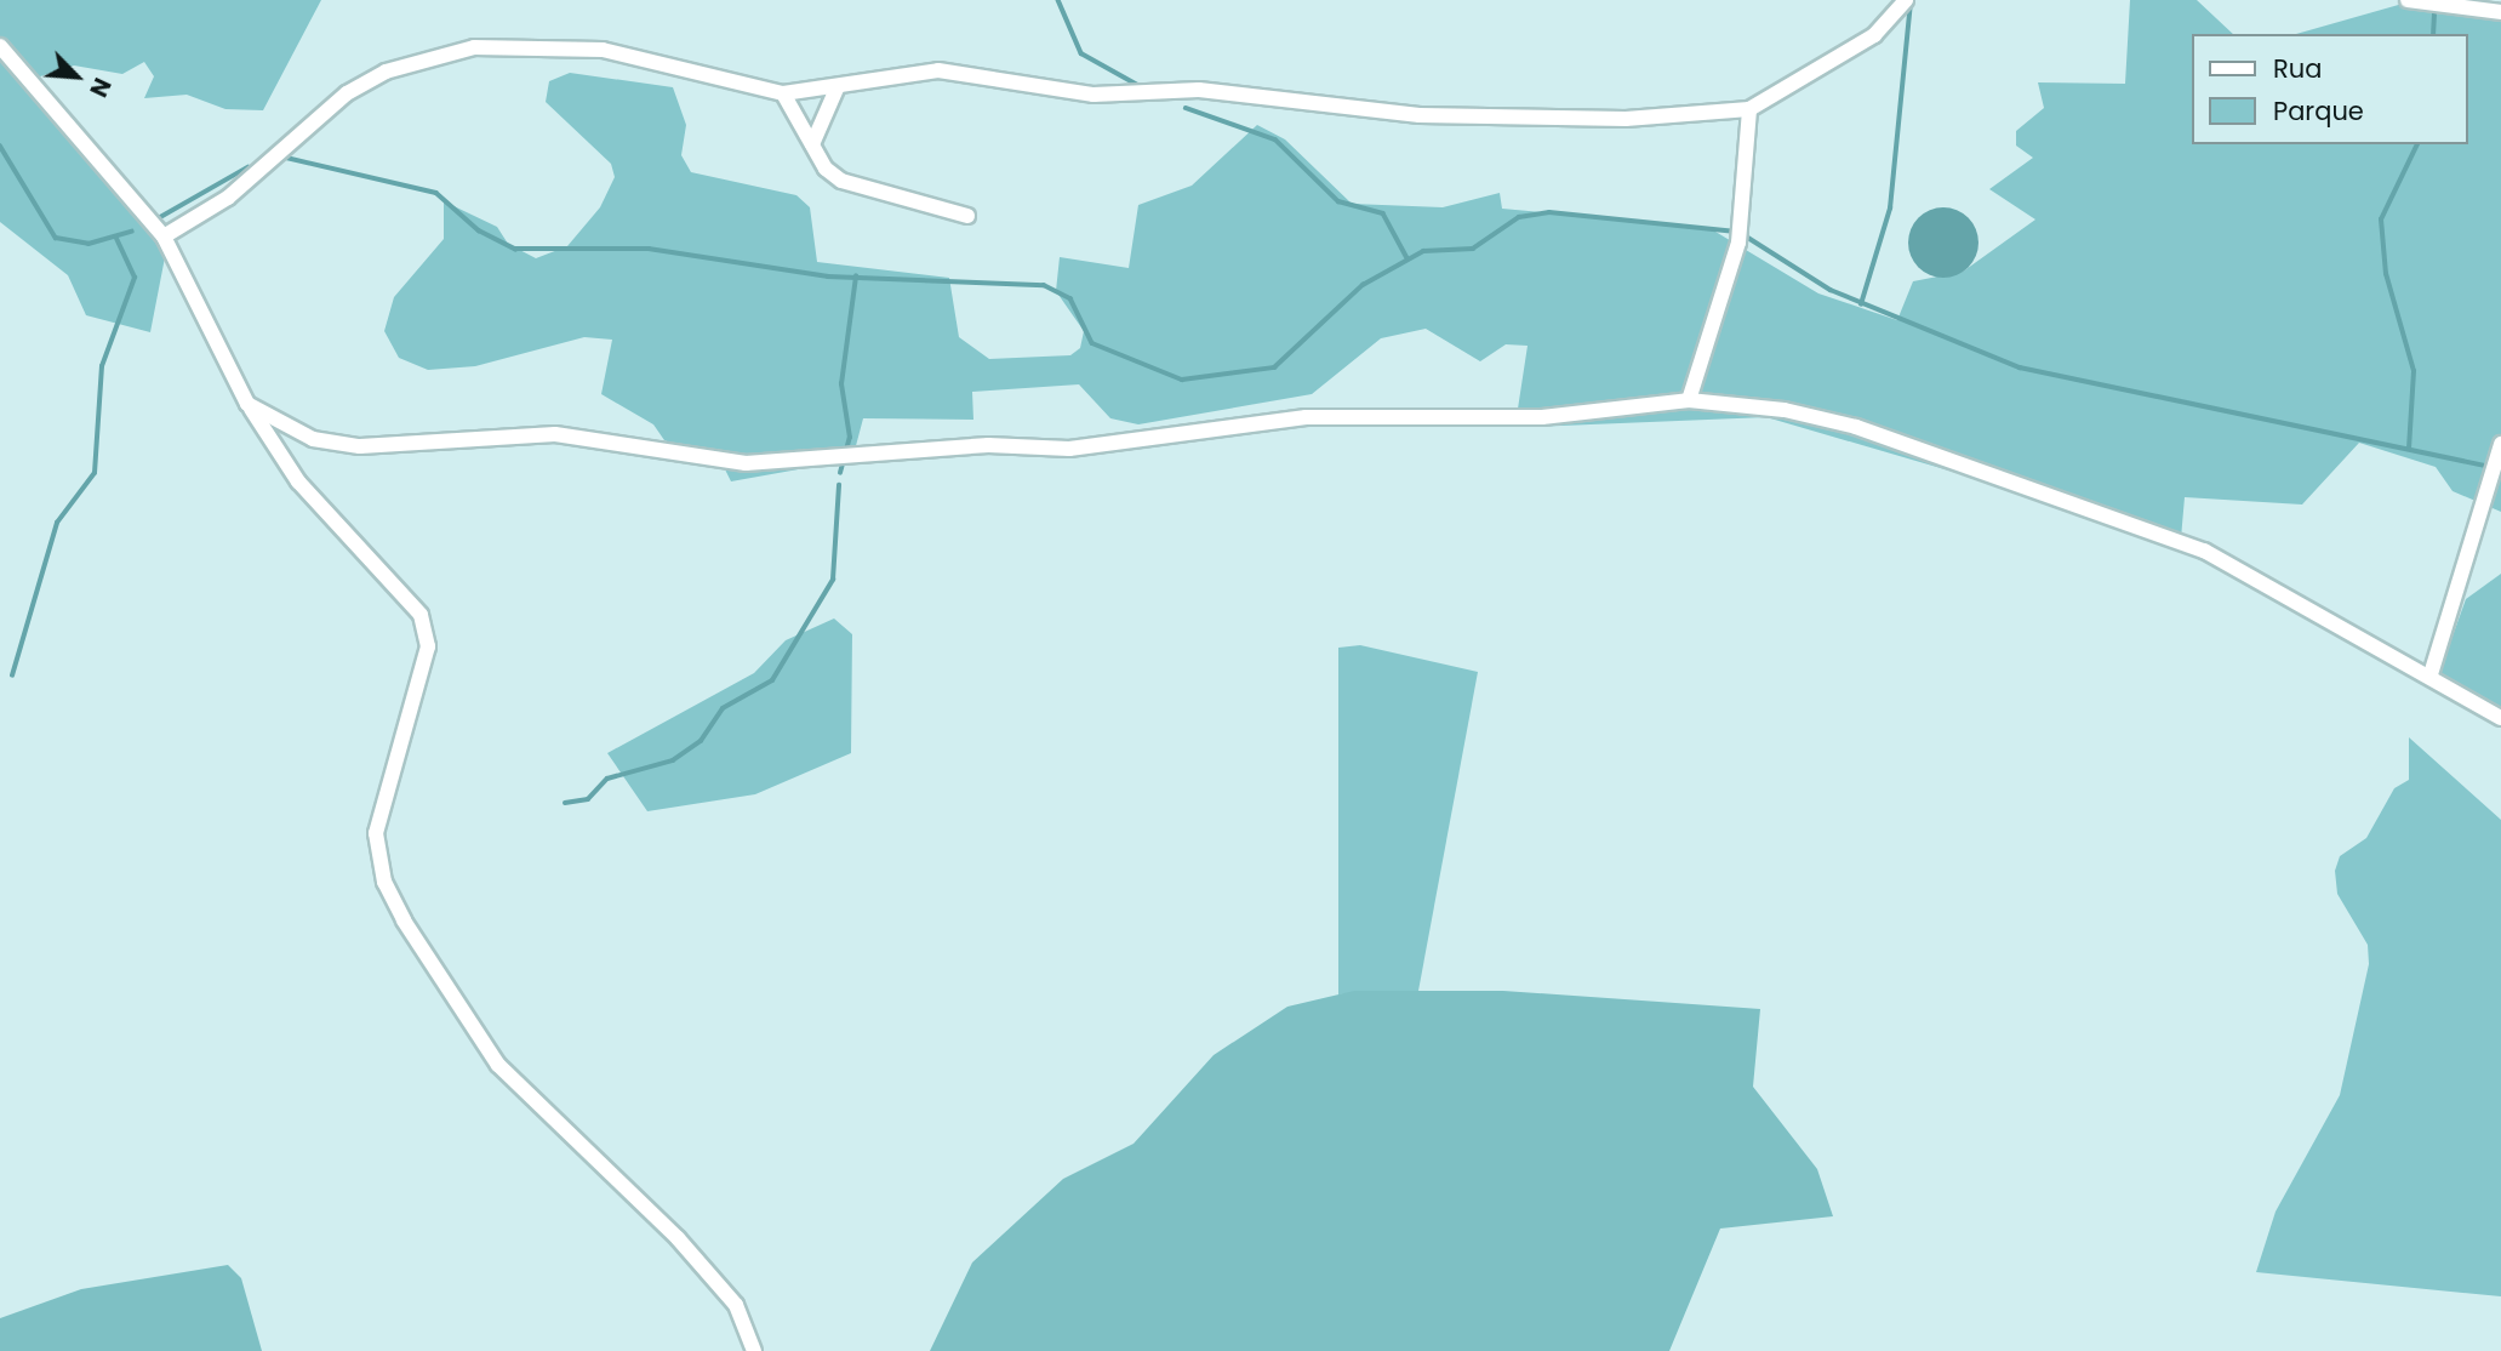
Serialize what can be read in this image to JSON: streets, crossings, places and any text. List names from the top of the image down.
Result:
{
  "legend": ["Rua", "Parque"],
  "north": "bottom right"
}
